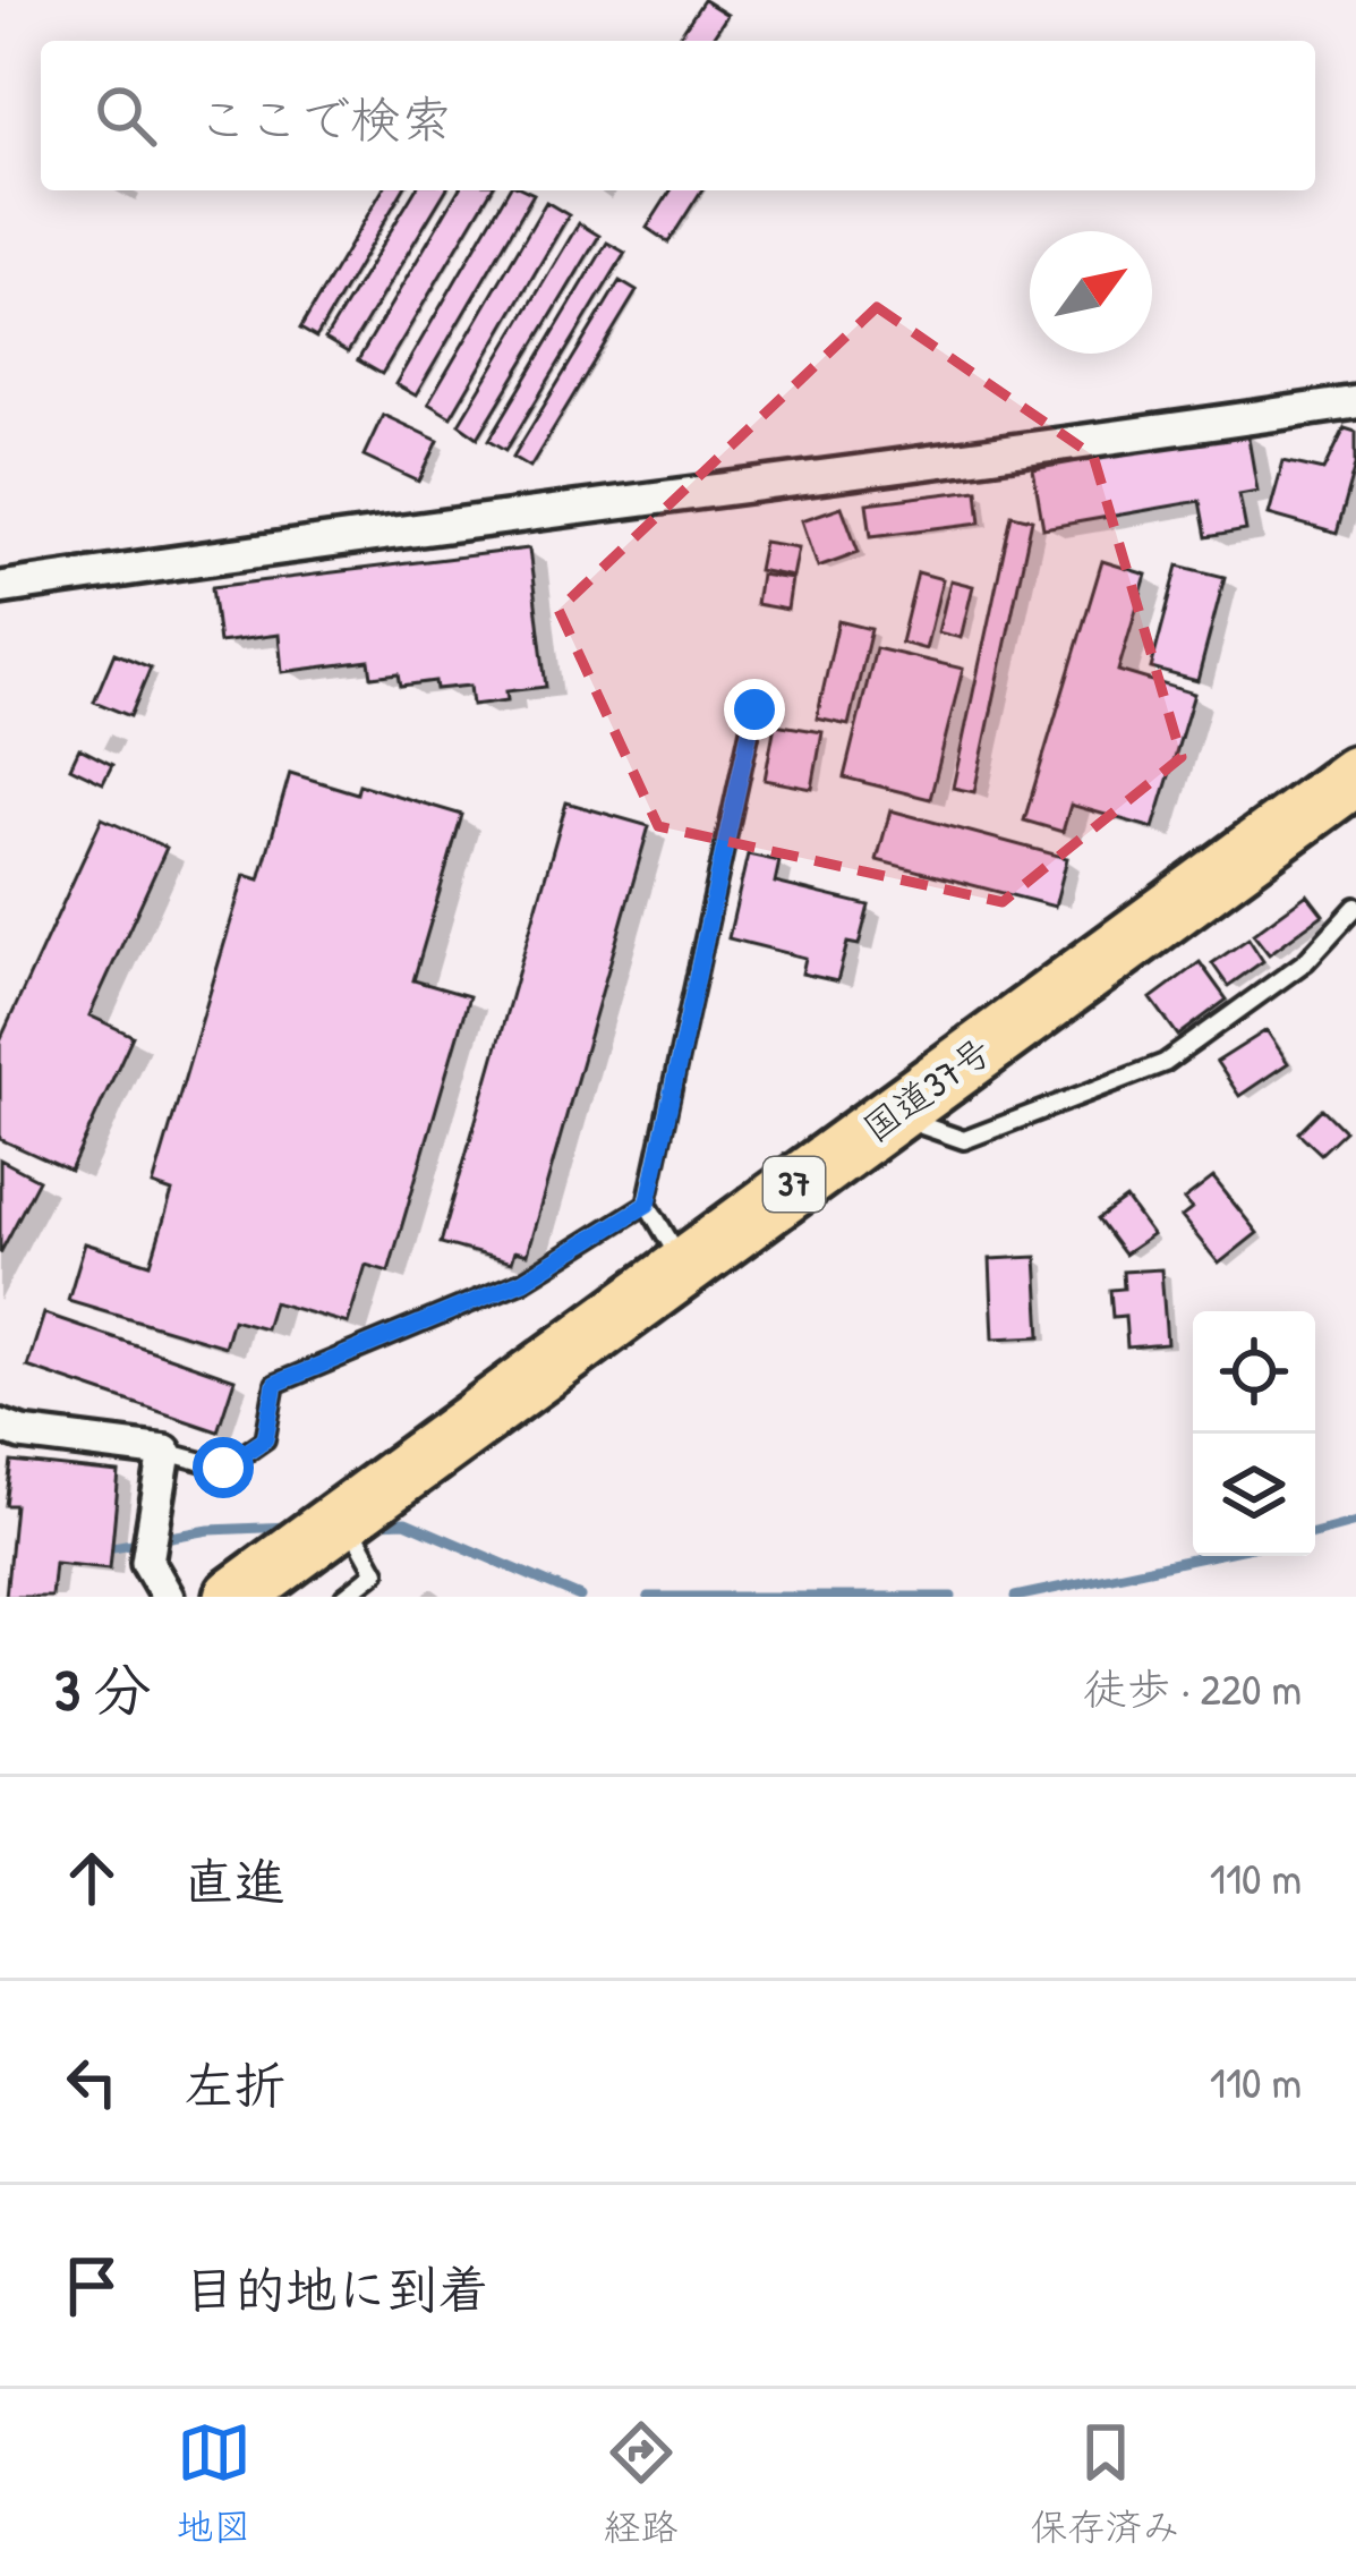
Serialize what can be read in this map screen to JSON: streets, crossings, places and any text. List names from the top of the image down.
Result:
{
  "streets": {
    "highway": ["国道37号", "37"]
  },
  "north": "top right",
  "page": {
    "search": "ここで検索",
    "heading": ["3 分", "徒歩 · 220 m"],
    "list": [
      ["直進", "110 m"],
      ["左折", "110 m"],
      "目的地に到着"
    ],
    "nav": ["地図", "経路", "保存済み"]
  }
}
